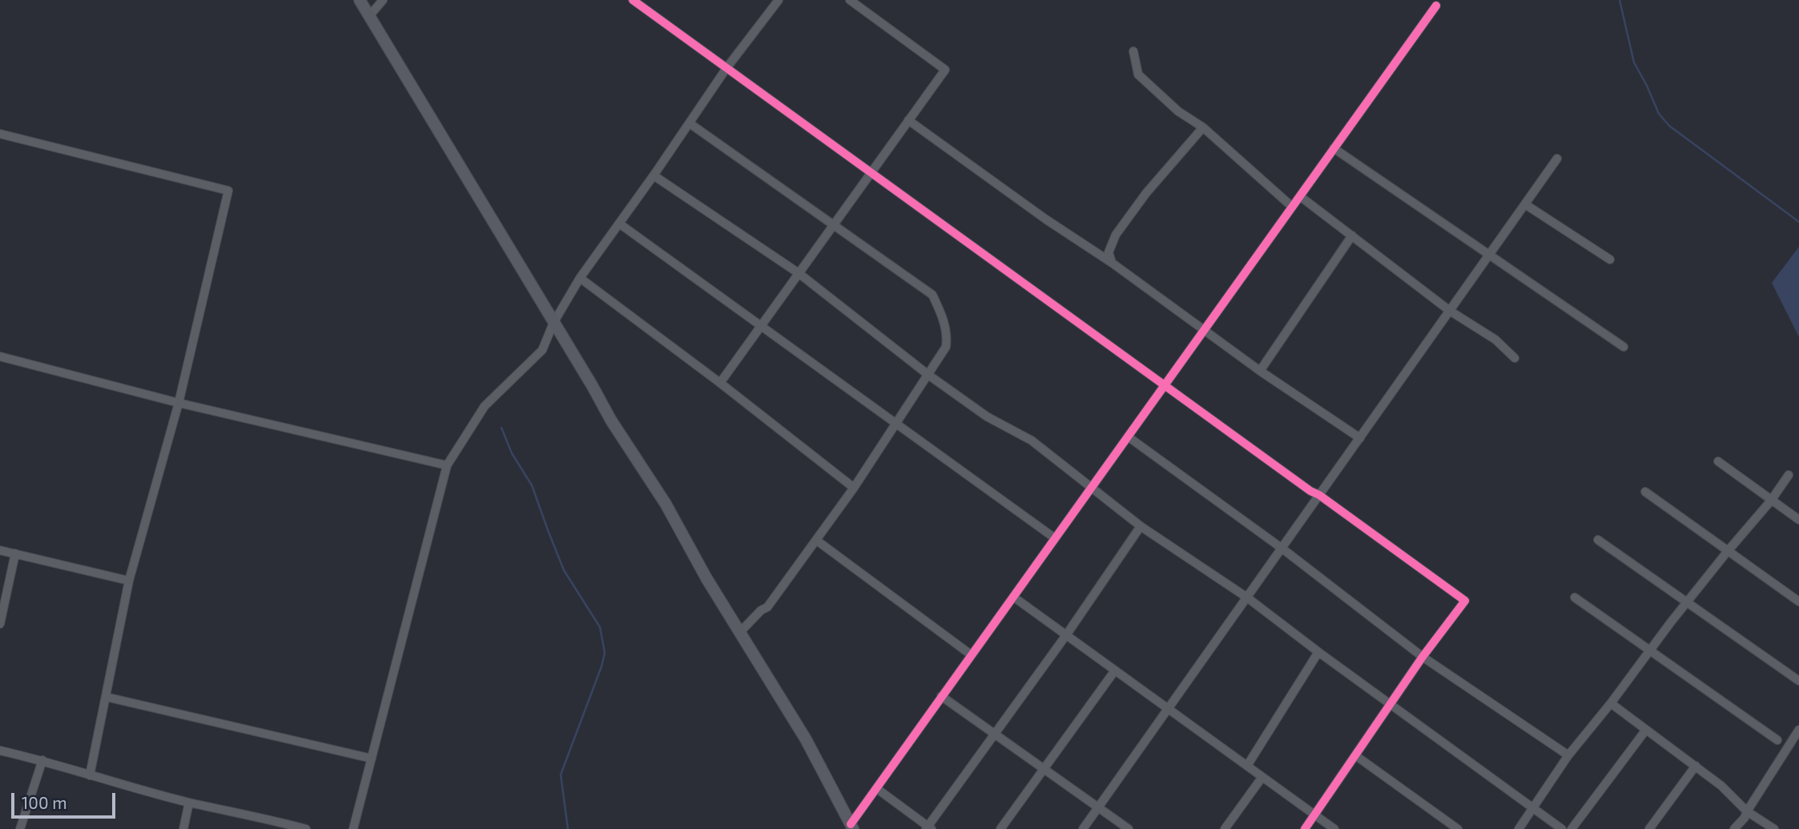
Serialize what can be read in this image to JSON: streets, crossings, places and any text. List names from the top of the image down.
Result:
{
  "scale_bar": "100 m"
}
